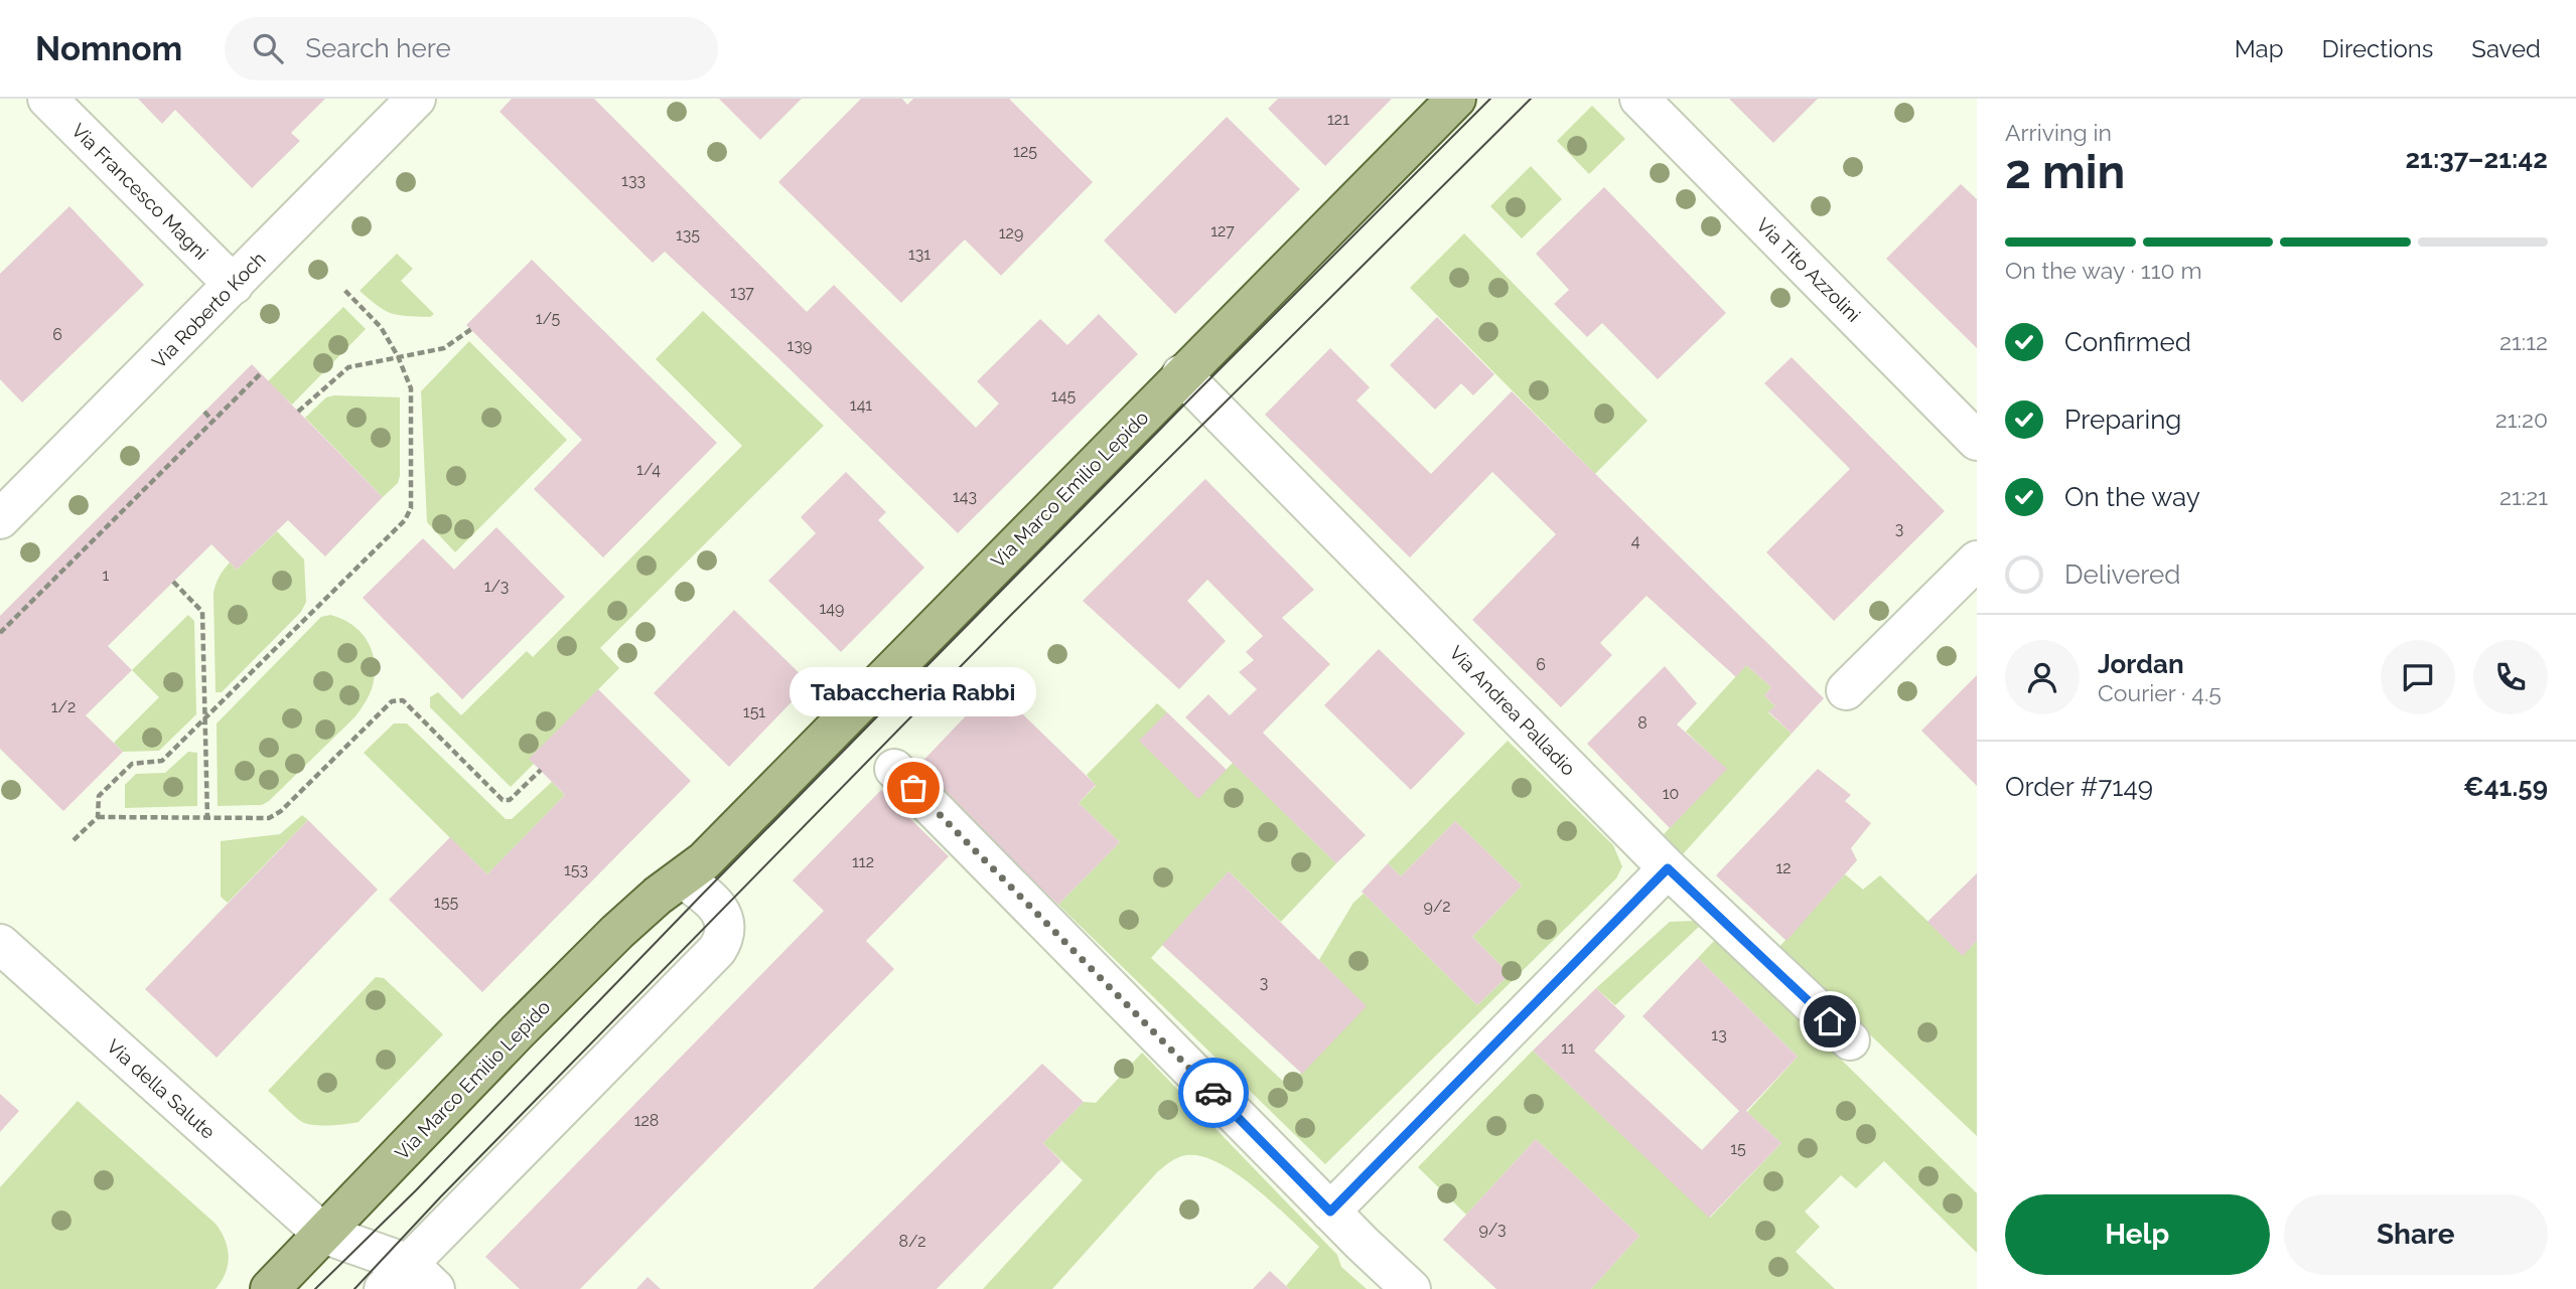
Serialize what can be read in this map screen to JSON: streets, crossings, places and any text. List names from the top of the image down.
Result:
{
  "streets": {
    "main road": ["Via Marco Emilio Lepido"],
    "street": [
      "Via Francesco Magni",
      "Via Tito Azzolini",
      "Via Roberto Koch",
      "Via Andrea Palladio",
      "Via della Salute"
    ]
  },
  "crossings": [
    ["Via Francesco Magni", "Via Roberto Koch"],
    ["Via Marco Emilio Lepido", "Via Andrea Palladio"],
    ["Via Marco Emilio Lepido", "Via della Salute"]
  ],
  "places": ["Tabaccheria Rabbi"],
  "house_numbers": [
    "121",
    "125",
    "133",
    "127",
    "129",
    "135",
    "131",
    "137",
    "1/5",
    "6",
    "139",
    "145",
    "141",
    "1/4",
    "143",
    "3",
    "4",
    "1",
    "1/3",
    "149",
    "6",
    "1/2",
    "151",
    "8",
    "10",
    "112",
    "12",
    "153",
    "155",
    "9/2",
    "3",
    "13",
    "11",
    "128",
    "15",
    "9/3",
    "8/2"
  ],
  "page": {
    "header": "Nomnom",
    "search": "Search here",
    "nav": ["Map", "Directions", "Saved"],
    "heading": ["2 min", "Arriving in", "21:37–21:42"],
    "panel": [
      "Jordan",
      "Courier · 4.5",
      "Order #7149",
      "€41.59"
    ],
    "bar": "On the way · 110 m",
    "list": [
      ["Confirmed", "21:12"],
      ["Preparing", "21:20"],
      ["On the way", "21:21"],
      "Delivered"
    ],
    "bubble": "Tabaccheria Rabbi",
    "buttons": ["Help", "Share"]
  }
}
